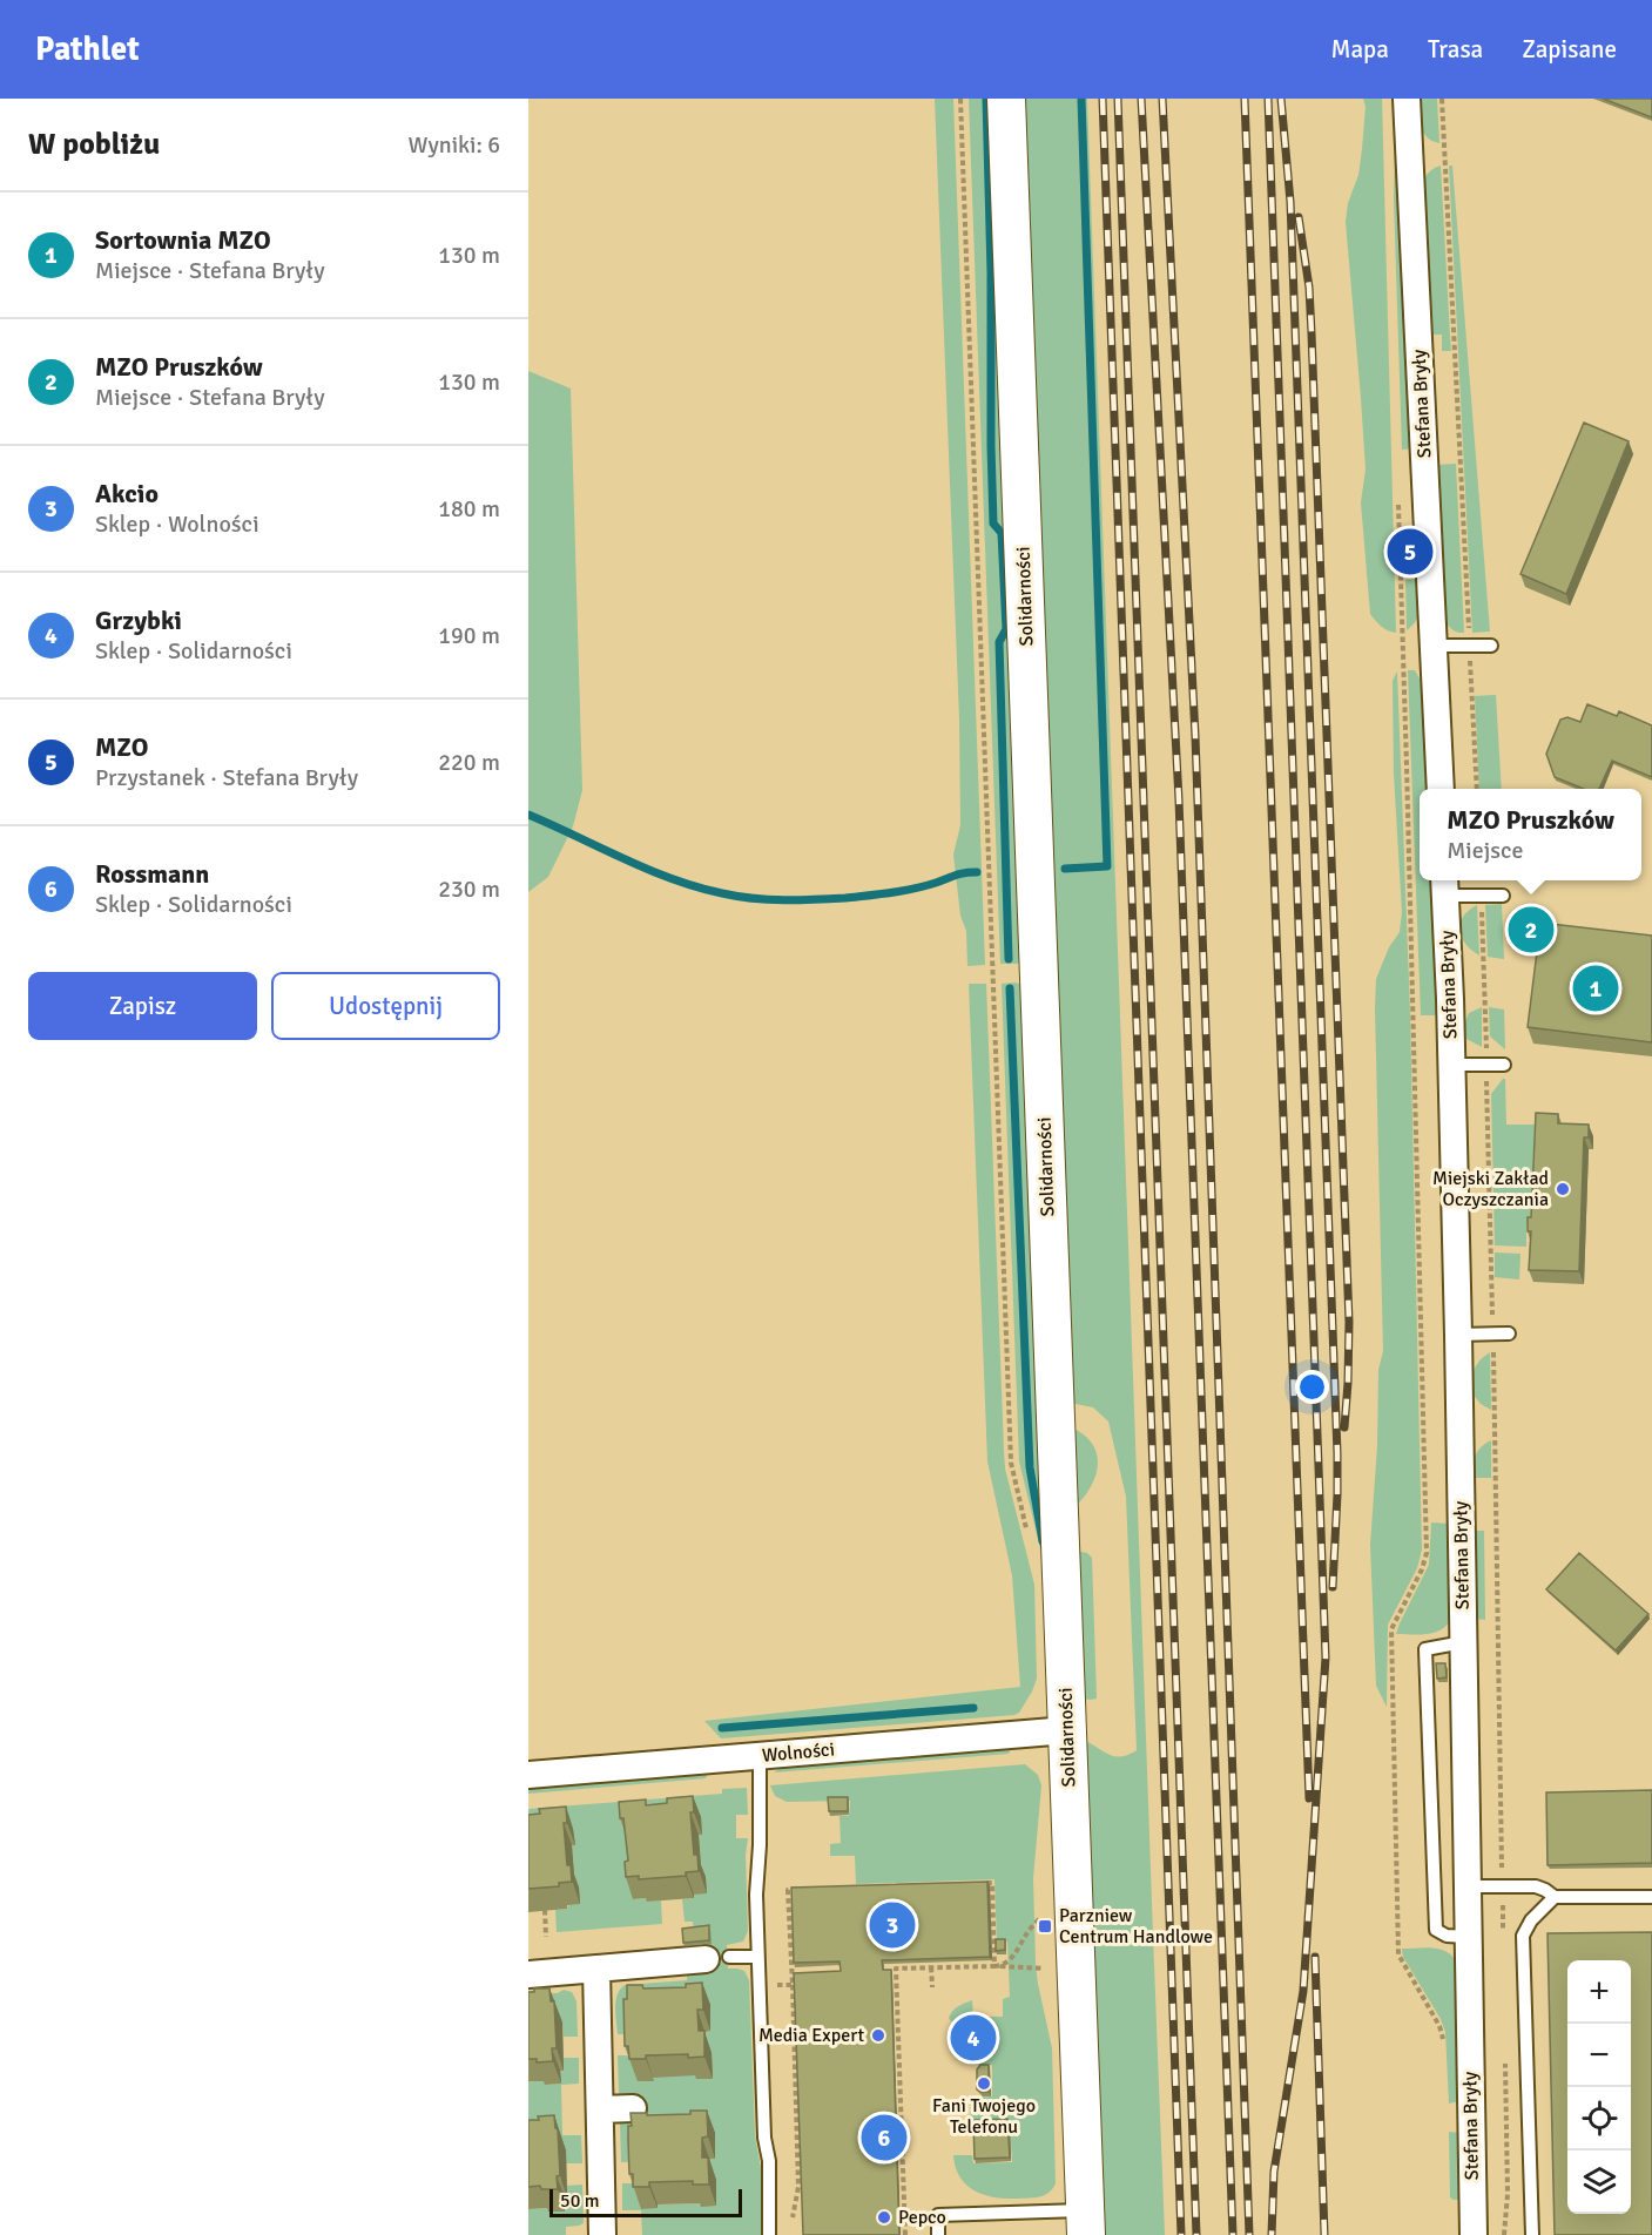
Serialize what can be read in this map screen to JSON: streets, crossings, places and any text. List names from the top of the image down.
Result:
{
  "streets": {
    "street": ["Stefana Bryły", "Solidarności", "Wolności"]
  },
  "crossings": [
    ["Solidarności", "Wolności"]
  ],
  "places": {
    "other": [
      "Miejski Zakład Oczyszczania",
      "Media Expert",
      "Fani Twojego Telefonu",
      "Pepco"
    ],
    "transit": ["Parzniew Centrum Handlowe"]
  },
  "scale_bar": "50 m",
  "page": {
    "header": "Pathlet",
    "nav": ["Mapa", "Trasa", "Zapisane"],
    "heading": ["W pobliżu", "Wyniki: 6"],
    "list": [
      {
        "mark": "1",
        "name": "Sortownia MZO",
        "note": "Miejsce · Stefana Bryły",
        "value": "130 m"
      },
      {
        "mark": "2",
        "name": "MZO Pruszków",
        "note": "Miejsce · Stefana Bryły",
        "value": "130 m"
      },
      {
        "mark": "3",
        "name": "Akcio",
        "note": "Sklep · Wolności",
        "value": "180 m"
      },
      {
        "mark": "4",
        "name": "Grzybki",
        "note": "Sklep · Solidarności",
        "value": "190 m"
      },
      {
        "mark": "5",
        "name": "MZO",
        "note": "Przystanek · Stefana Bryły",
        "value": "220 m"
      },
      {
        "mark": "6",
        "name": "Rossmann",
        "note": "Sklep · Solidarności",
        "value": "230 m"
      }
    ],
    "pins": [
      "5",
      "2",
      "1",
      "3",
      "4",
      "6"
    ],
    "popup": ["MZO Pruszków", "Miejsce"],
    "buttons": ["Zapisz", "Udostępnij"],
    "map_buttons": ["+", "−"],
    "scale": "50 m"
  }
}
